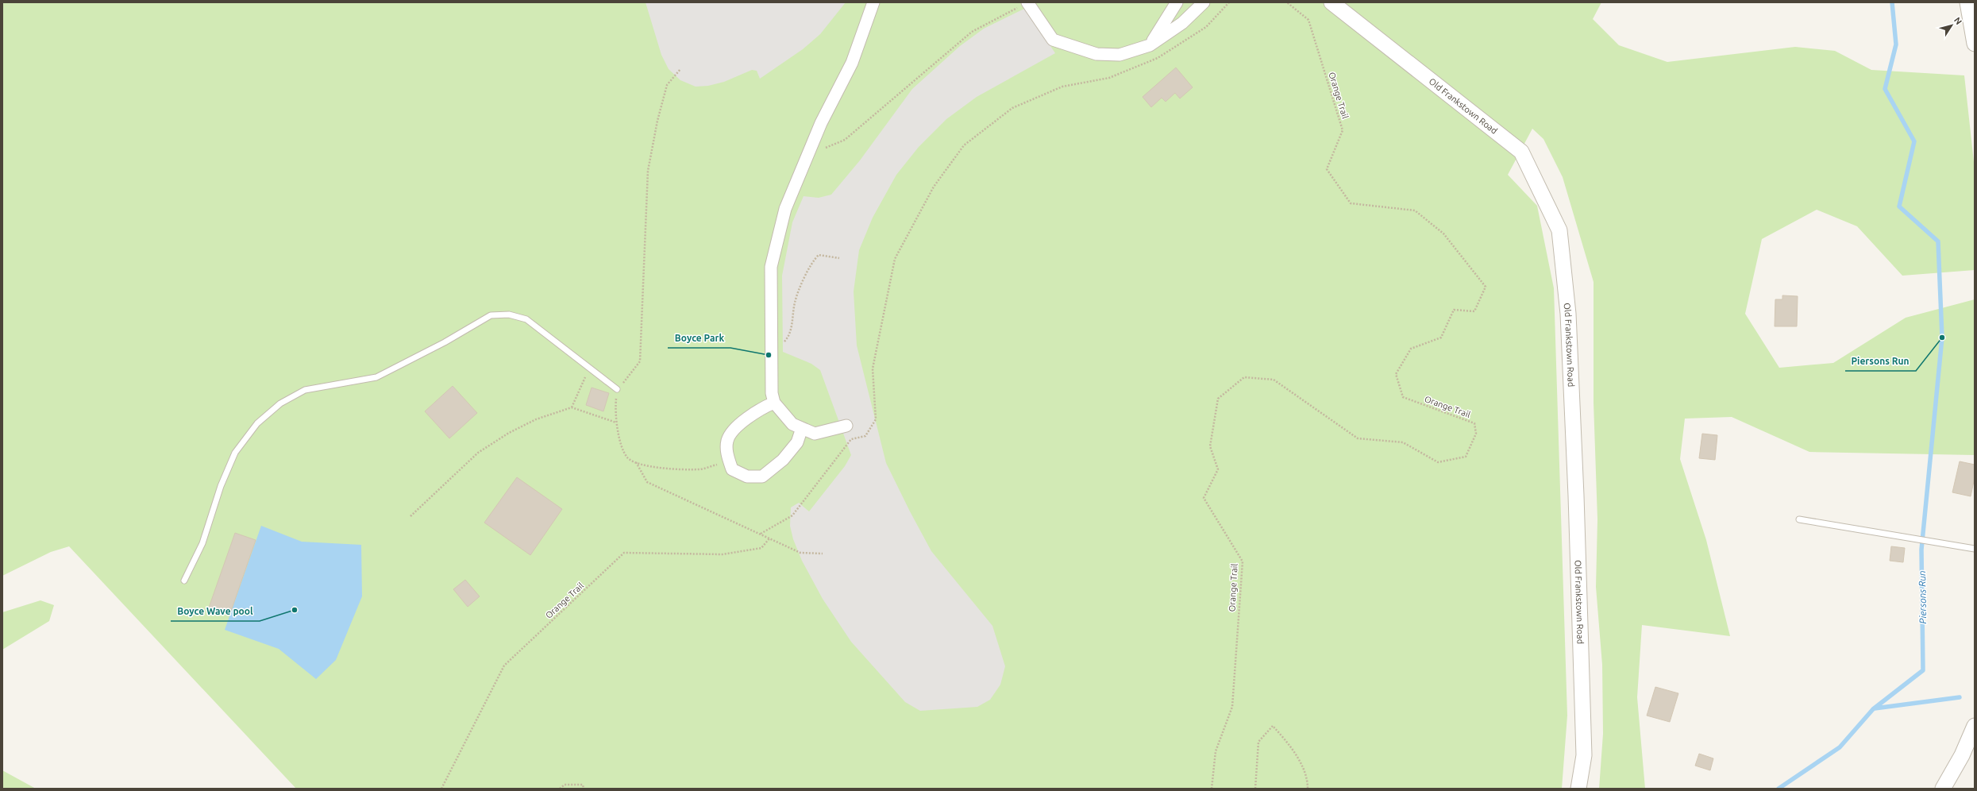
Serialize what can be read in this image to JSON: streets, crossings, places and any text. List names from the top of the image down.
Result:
{
  "streets": {
    "street": ["Old Frankstown Road"],
    "path": ["Orange Trail"]
  },
  "water": ["Piersons Run"],
  "places": ["Piersons Run", "Boyce Park", "Boyce Wave pool"],
  "north": "top right"
}
